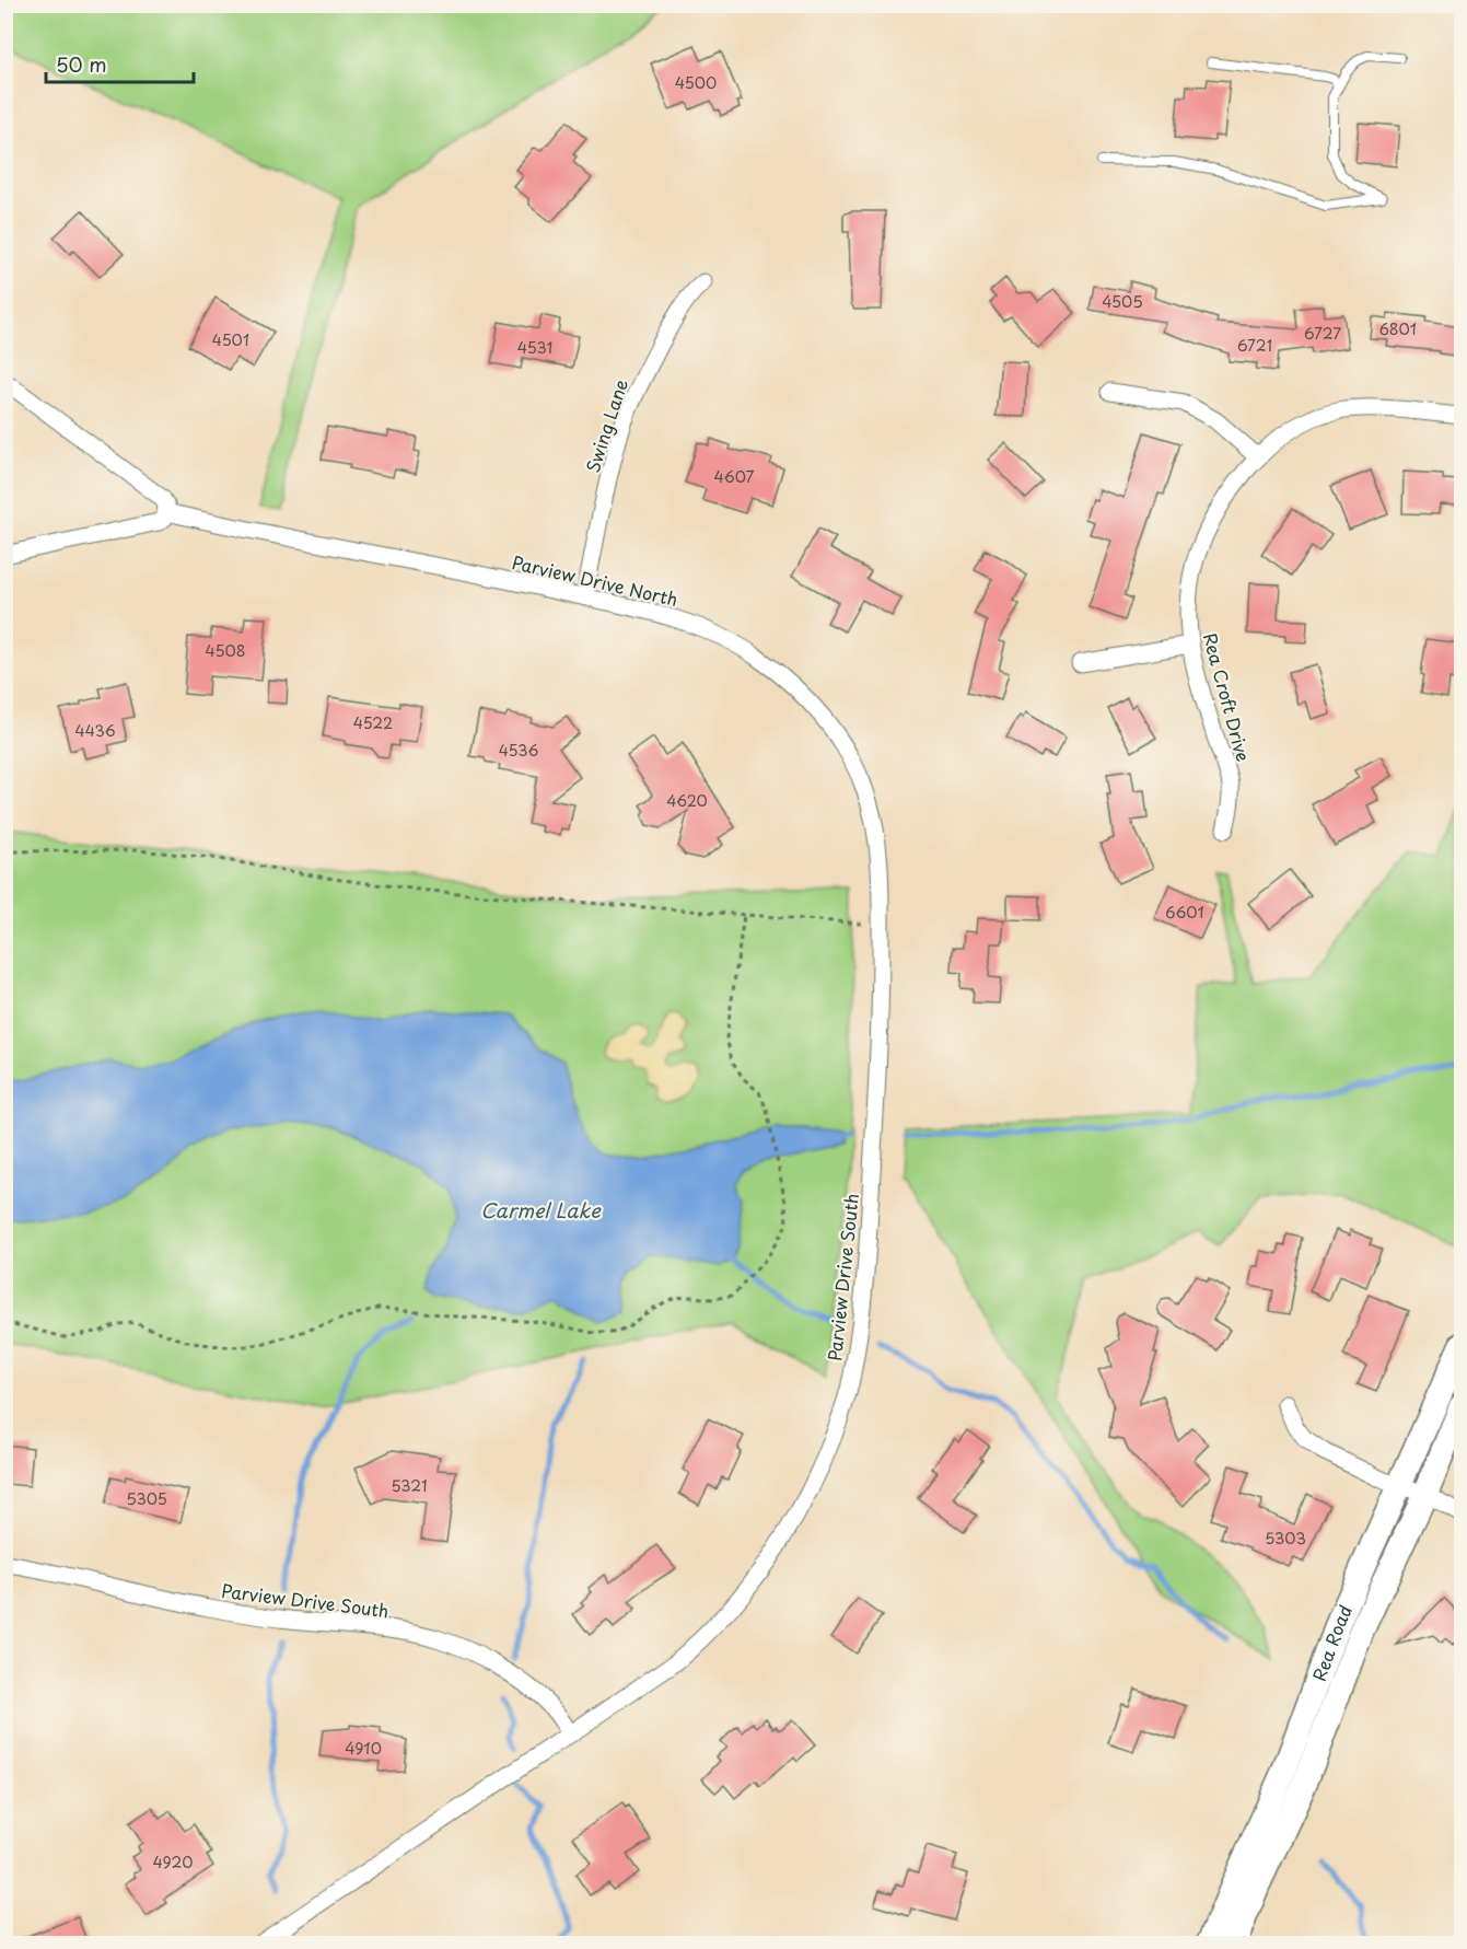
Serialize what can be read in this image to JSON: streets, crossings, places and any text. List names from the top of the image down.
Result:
{
  "streets": {
    "main road": ["Rea Road"],
    "street": [
      "Swing Lane",
      "Parview Drive North",
      "Rea Croft Drive",
      "Parview Drive South"
    ]
  },
  "crossings": [
    ["Swing Lane", "Parview Drive North"],
    ["Parview Drive North", "Parview Drive South"]
  ],
  "water": ["Carmel Lake"],
  "house_numbers": [
    "4500",
    "4505",
    "6801",
    "6727",
    "4501",
    "6721",
    "4531",
    "4607",
    "4508",
    "4522",
    "4436",
    "4536",
    "4620",
    "6601",
    "5321",
    "5305",
    "5303",
    "4910",
    "4920"
  ],
  "scale_bar": "50 m"
}
